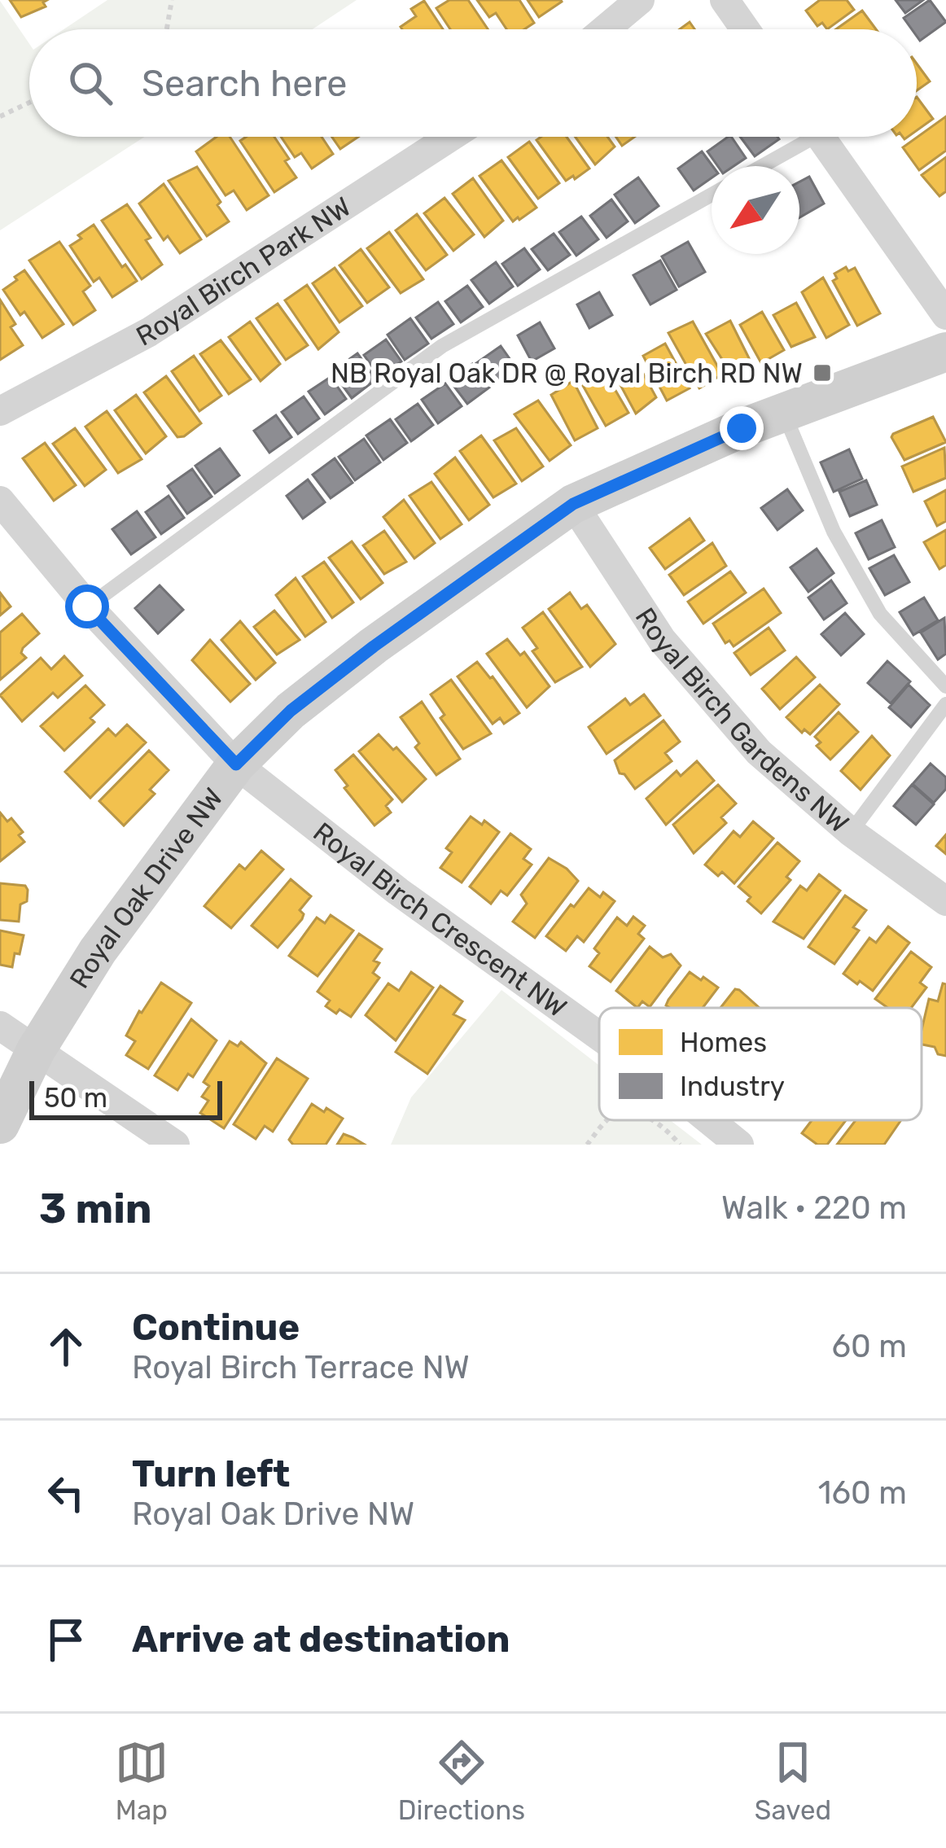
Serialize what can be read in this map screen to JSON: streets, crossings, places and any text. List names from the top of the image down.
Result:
{
  "streets": {
    "street": [
      "Royal Birch Park NW",
      "Royal Birch Gardens NW",
      "Royal Oak Drive NW",
      "Royal Birch Crescent NW"
    ]
  },
  "crossings": [
    ["Royal Birch Gardens NW", "Royal Oak Drive NW"],
    ["Royal Oak Drive NW", "Royal Birch Crescent NW"]
  ],
  "places": {
    "transit": ["NB Royal Oak DR @ Royal Birch RD NW"]
  },
  "legend": ["Homes", "Industry"],
  "scale_bar": "50 m",
  "north": "bottom left",
  "page": {
    "search": "Search here",
    "scale": "50 m",
    "heading": ["3 min", "Walk · 220 m"],
    "list": [
      ["Continue", "Royal Birch Terrace NW", "60 m"],
      ["Turn left", "Royal Oak Drive NW", "160 m"],
      "Arrive at destination"
    ],
    "nav": ["Map", "Directions", "Saved"]
  }
}
